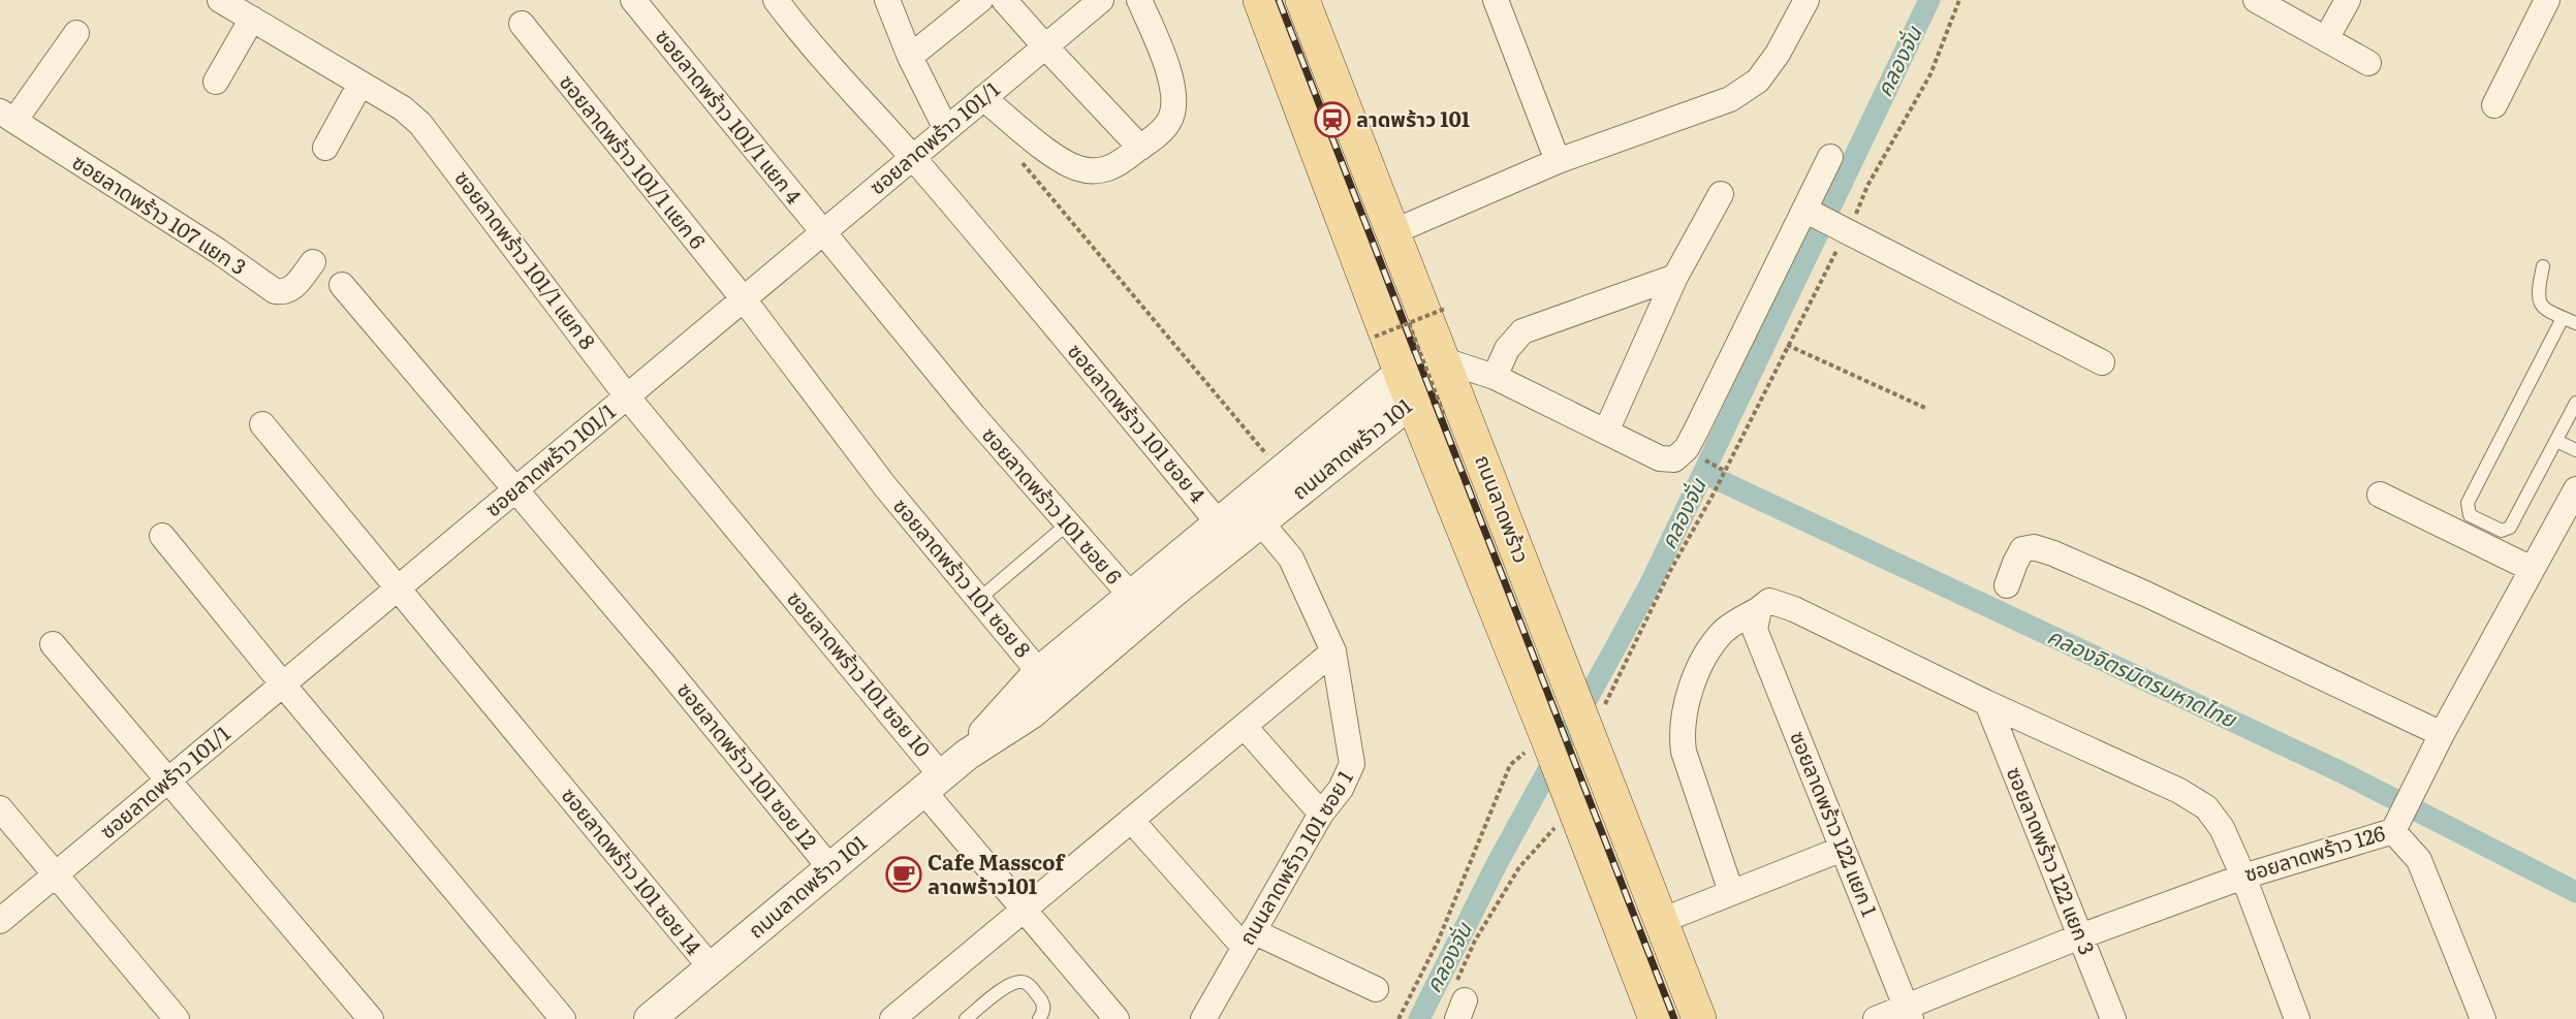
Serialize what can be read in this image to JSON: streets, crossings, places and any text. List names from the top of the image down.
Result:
{
  "streets": {
    "main road": ["ถนนลาดพร้าว"],
    "street": [
      "ซอยลาดพร้าว 101/1 แยก 4",
      "ซอยลาดพร้าว 101/1",
      "ซอยลาดพร้าว 101/1 แยก 6",
      "ซอยลาดพร้าว 107 แยก 3",
      "ซอยลาดพร้าว 101/1 แยก 8",
      "ซอยลาดพร้าว 101 ซอย 4",
      "ถนนลาดพร้าว 101",
      "ซอยลาดพร้าว 101 ซอย 6",
      "ซอยลาดพร้าว 101 ซอย 8",
      "ซอยลาดพร้าว 101 ซอย 10",
      "ซอยลาดพร้าว 101 ซอย 12",
      "ซอยลาดพร้าว 122 แยก 1",
      "ซอยลาดพร้าว 126",
      "ถนนลาดพร้าว 101 ซอย 1",
      "ซอยลาดพร้าว 122 แยก 3",
      "ซอยลาดพร้าว 101 ซอย 14"
    ]
  },
  "crossings": [
    ["ซอยลาดพร้าว 101/1 แยก 4", "ซอยลาดพร้าว 101/1"],
    ["ซอยลาดพร้าว 101/1 แยก 4", "ซอยลาดพร้าว 101 ซอย 6"],
    ["ซอยลาดพร้าว 101/1", "ซอยลาดพร้าว 101/1 แยก 6"],
    ["ซอยลาดพร้าว 101/1", "ซอยลาดพร้าว 101/1 แยก 8"],
    ["ซอยลาดพร้าว 101/1", "ซอยลาดพร้าว 101 ซอย 4"],
    ["ซอยลาดพร้าว 101/1", "ซอยลาดพร้าว 101 ซอย 12"],
    ["ซอยลาดพร้าว 101/1", "ซอยลาดพร้าว 101 ซอย 14"],
    ["ซอยลาดพร้าว 101/1 แยก 6", "ซอยลาดพร้าว 101 ซอย 8"],
    ["ซอยลาดพร้าว 101/1 แยก 8", "ซอยลาดพร้าว 101 ซอย 10"],
    ["ซอยลาดพร้าว 101 ซอย 4", "ถนนลาดพร้าว 101"],
    ["ถนนลาดพร้าว 101", "ซอยลาดพร้าว 101 ซอย 6"],
    ["ถนนลาดพร้าว 101", "ถนนลาดพร้าว"],
    ["ถนนลาดพร้าว 101", "ซอยลาดพร้าว 101 ซอย 8"],
    ["ถนนลาดพร้าว 101", "ซอยลาดพร้าว 101 ซอย 10"],
    ["ถนนลาดพร้าว 101", "ซอยลาดพร้าว 101 ซอย 12"],
    ["ถนนลาดพร้าว 101", "ถนนลาดพร้าว 101 ซอย 1"],
    ["ถนนลาดพร้าว 101", "ซอยลาดพร้าว 101 ซอย 14"],
    ["ซอยลาดพร้าว 122 แยก 1", "ซอยลาดพร้าว 126"],
    ["ซอยลาดพร้าว 126", "ซอยลาดพร้าว 122 แยก 3"]
  ],
  "water": ["คลองจั่น", "คลองจิตรมิตรมหาดไทย"],
  "places": {
    "station": ["ลาดพร้าว 101"],
    "cafe": ["Cafe Masscof ลาดพร้าว101"]
  }
}
